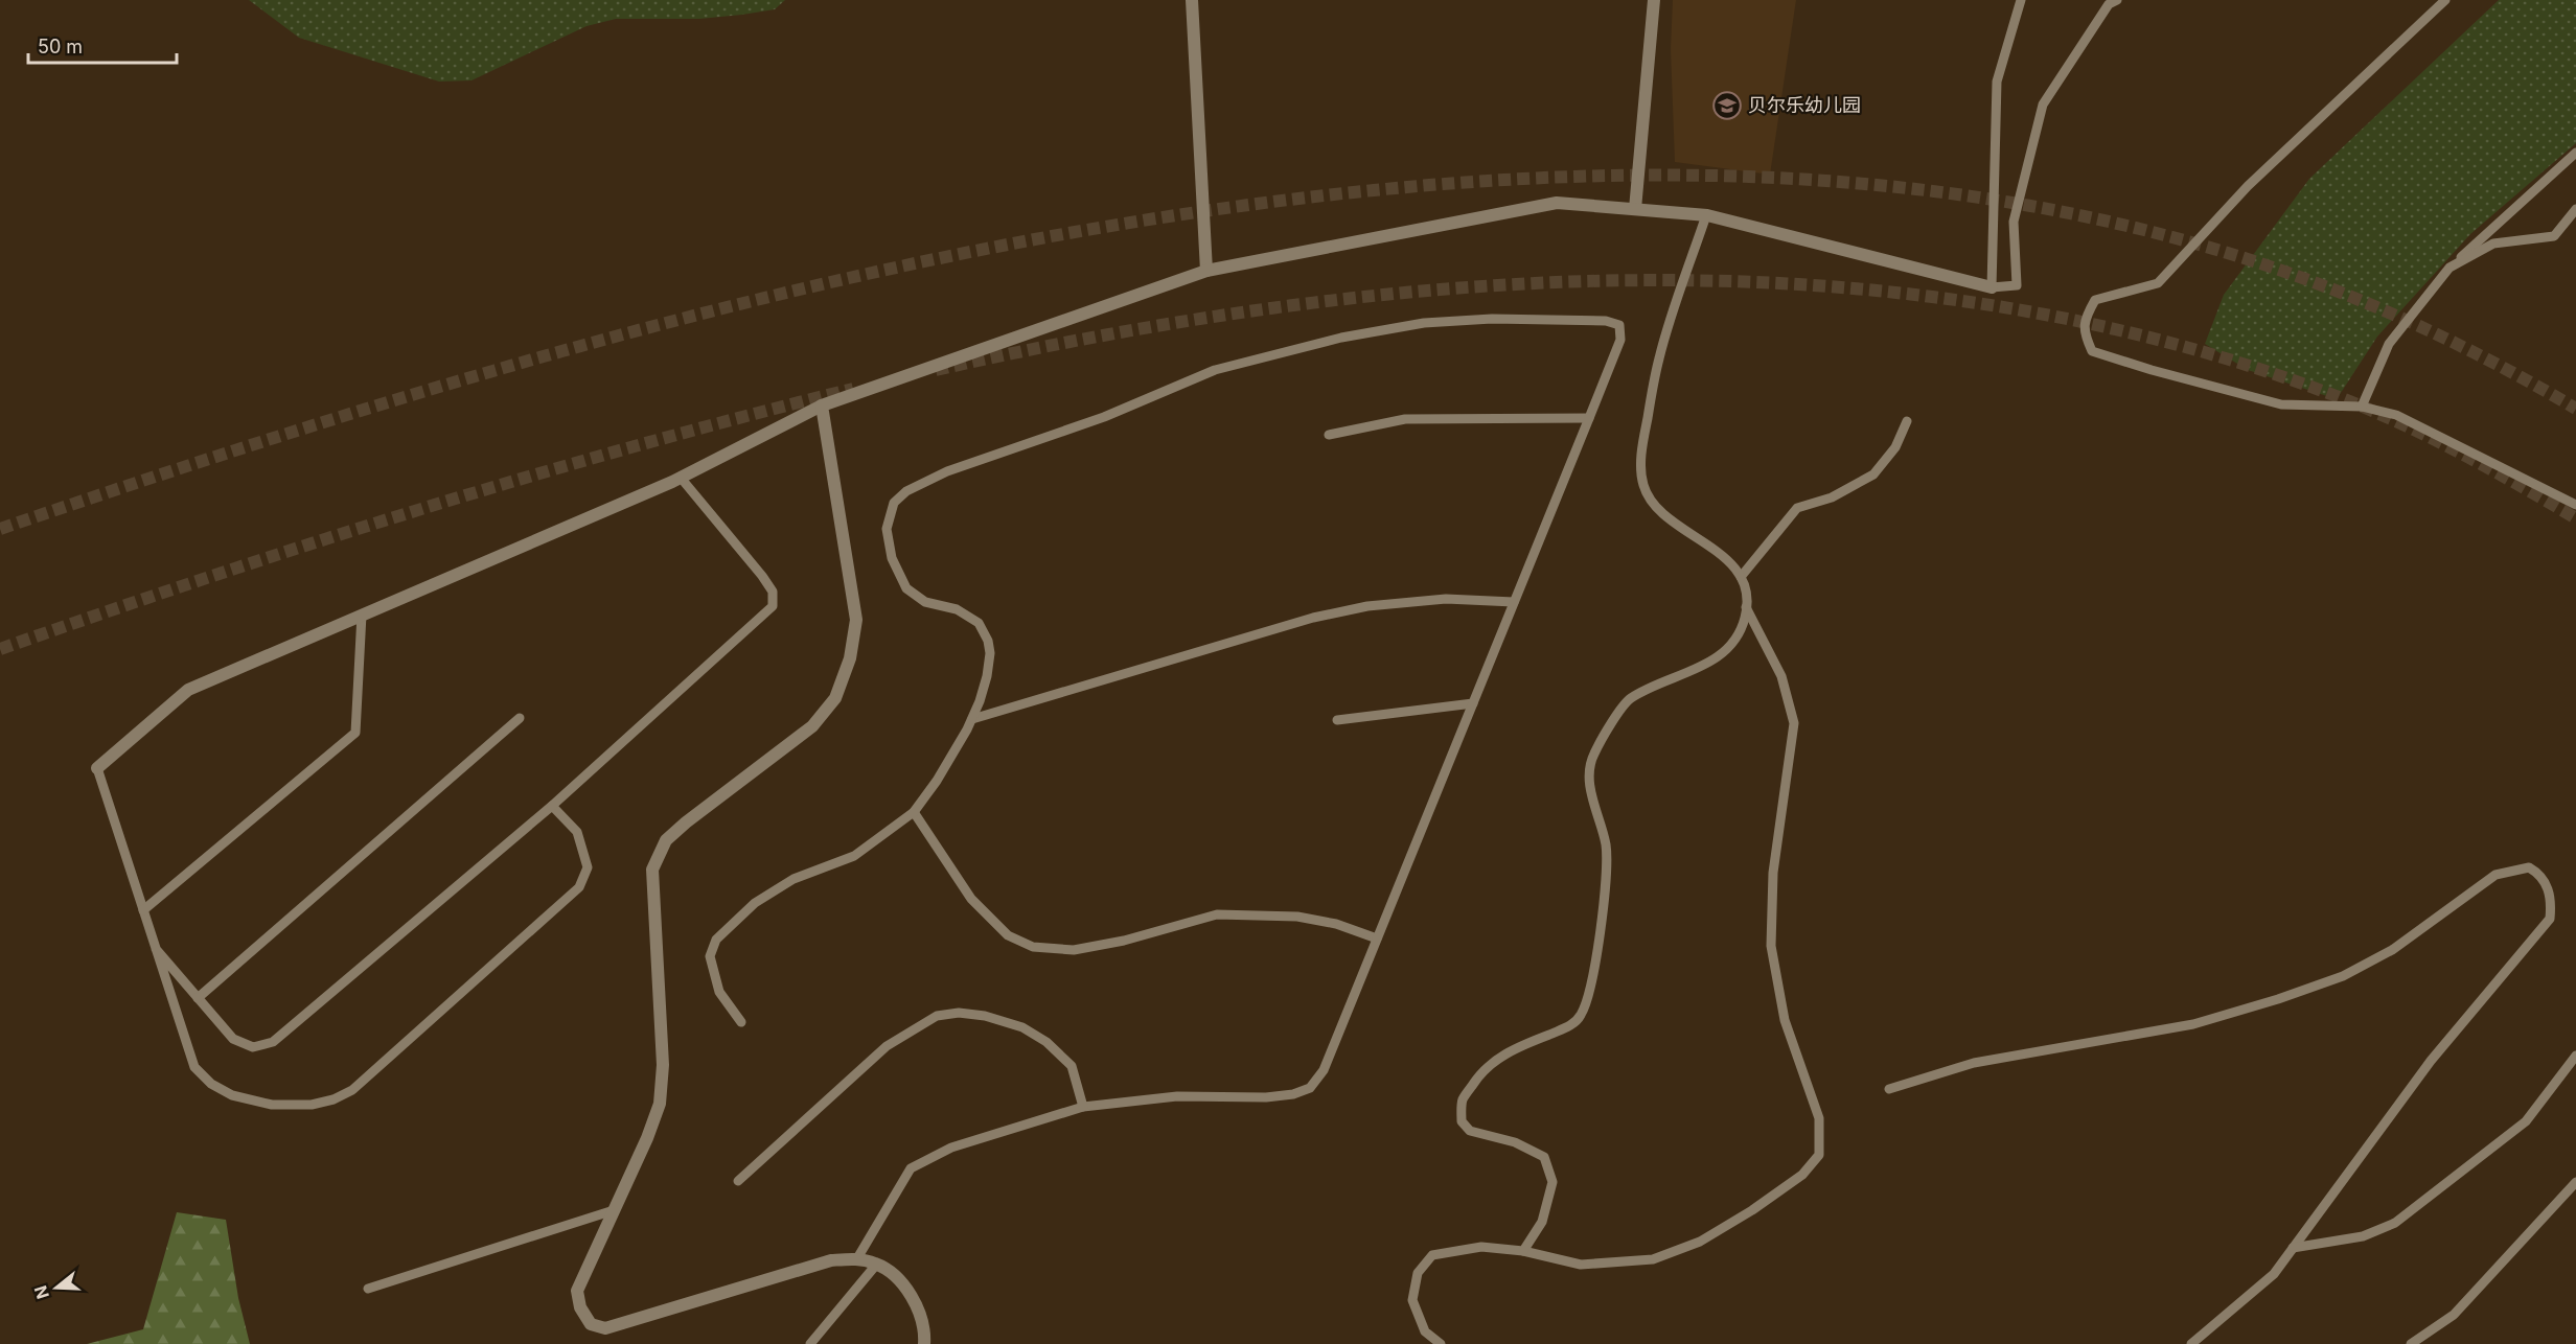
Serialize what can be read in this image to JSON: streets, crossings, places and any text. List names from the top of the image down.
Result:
{
  "places": {
    "school or university": ["贝尔乐幼儿园"]
  },
  "scale_bar": "50 m",
  "north": "left"
}
